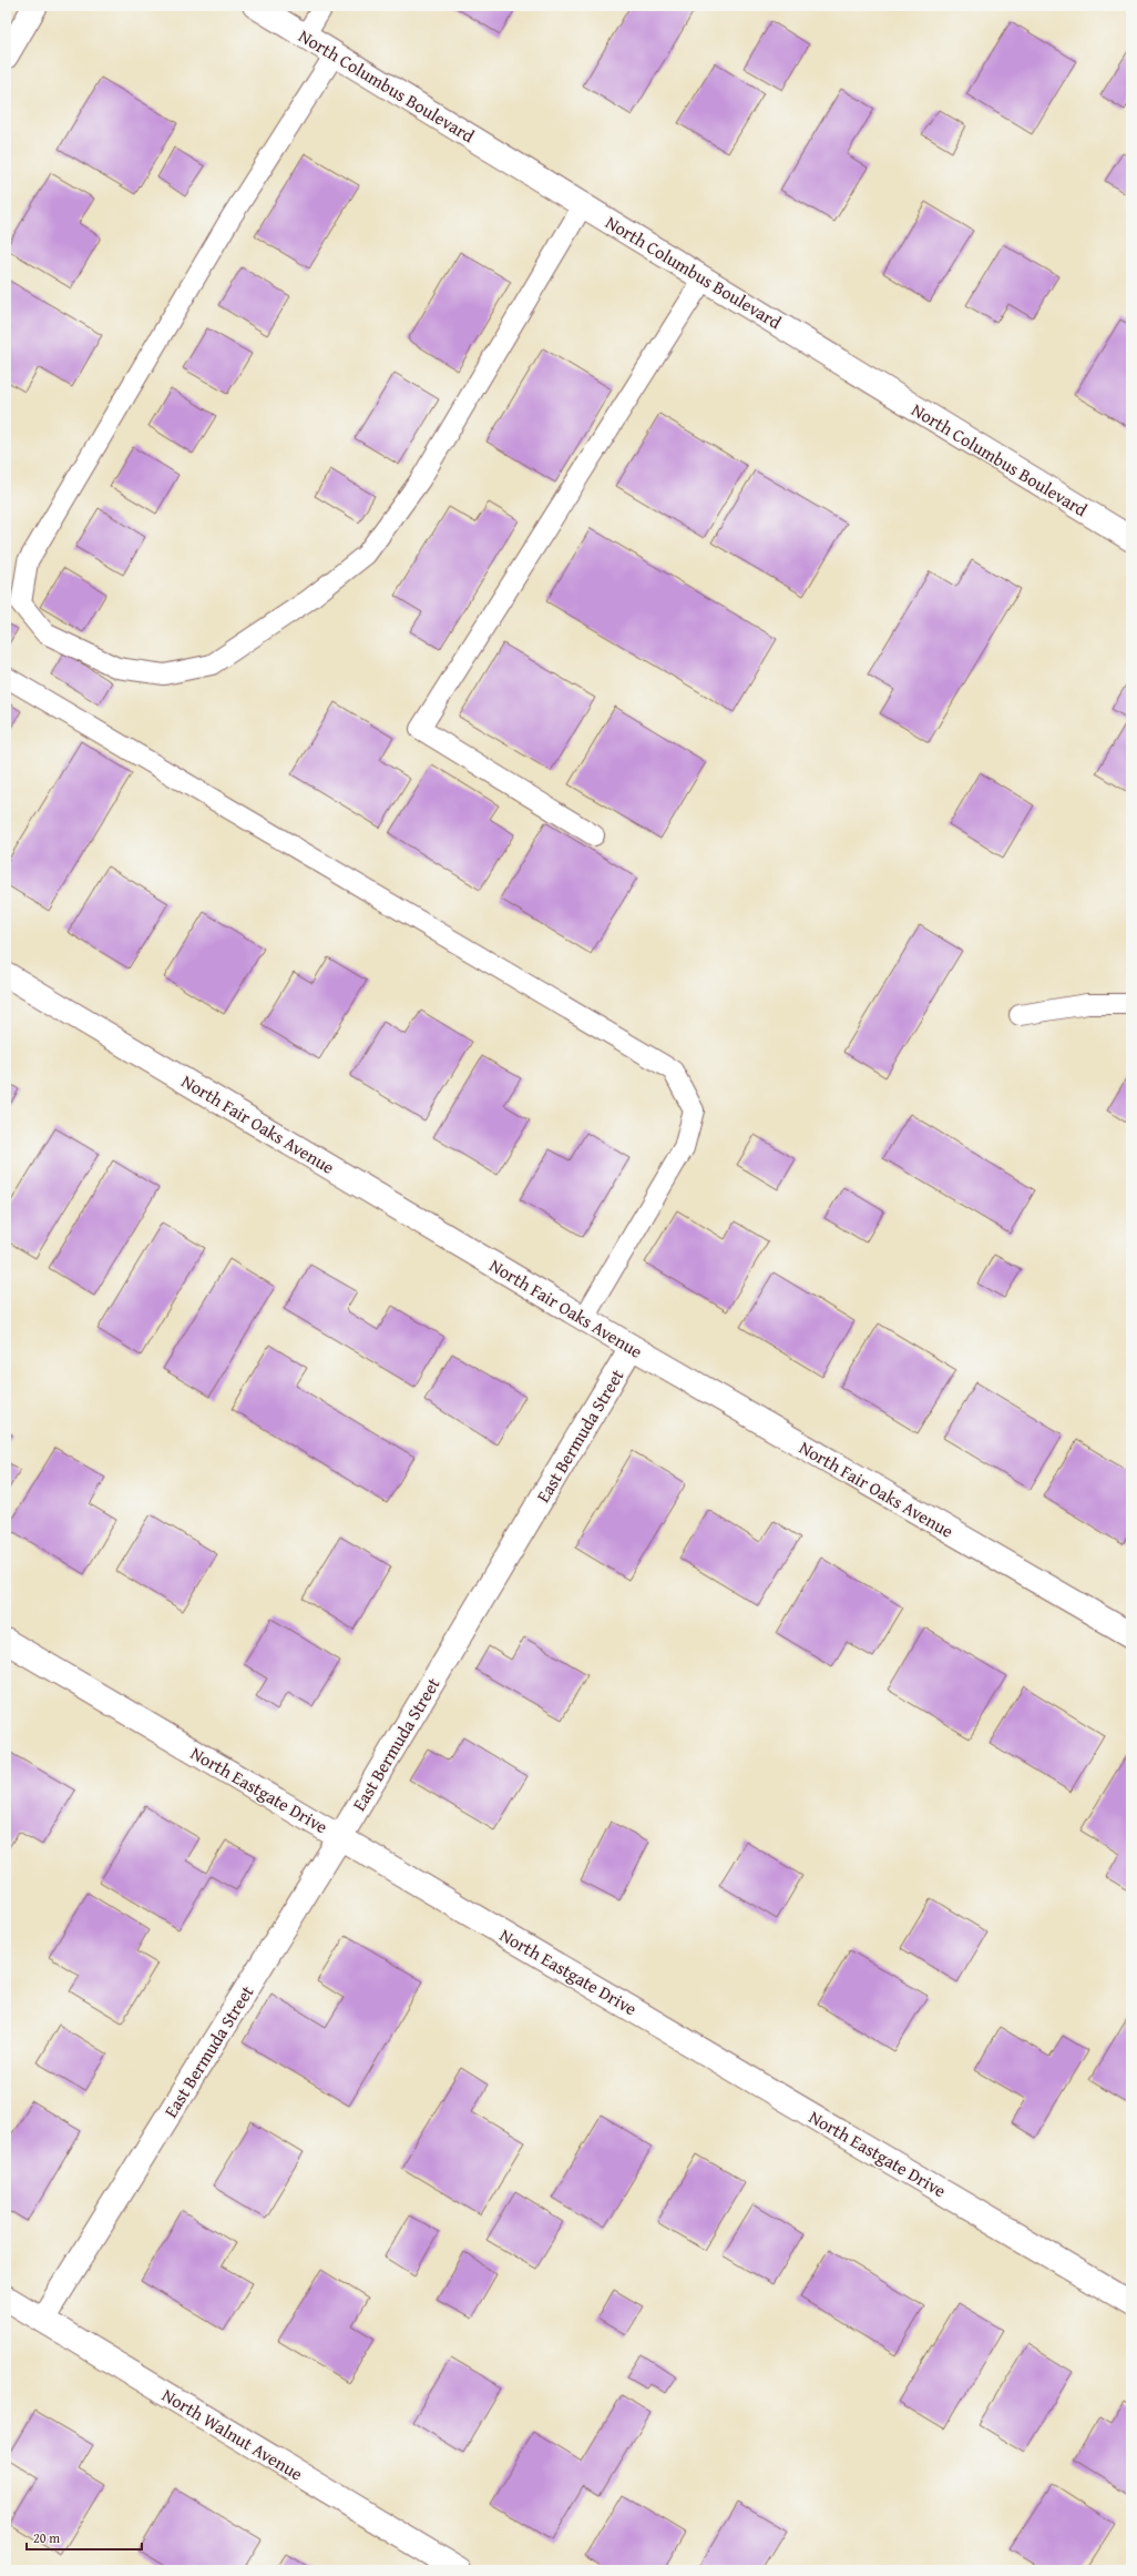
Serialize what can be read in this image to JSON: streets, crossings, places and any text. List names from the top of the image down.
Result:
{
  "streets": {
    "street": [
      "North Columbus Boulevard",
      "North Fair Oaks Avenue",
      "East Bermuda Street",
      "North Eastgate Drive",
      "North Walnut Avenue"
    ]
  },
  "crossings": [
    ["North Fair Oaks Avenue", "East Bermuda Street"],
    ["East Bermuda Street", "North Eastgate Drive"],
    ["East Bermuda Street", "North Walnut Avenue"]
  ],
  "scale_bar": "20 m"
}
